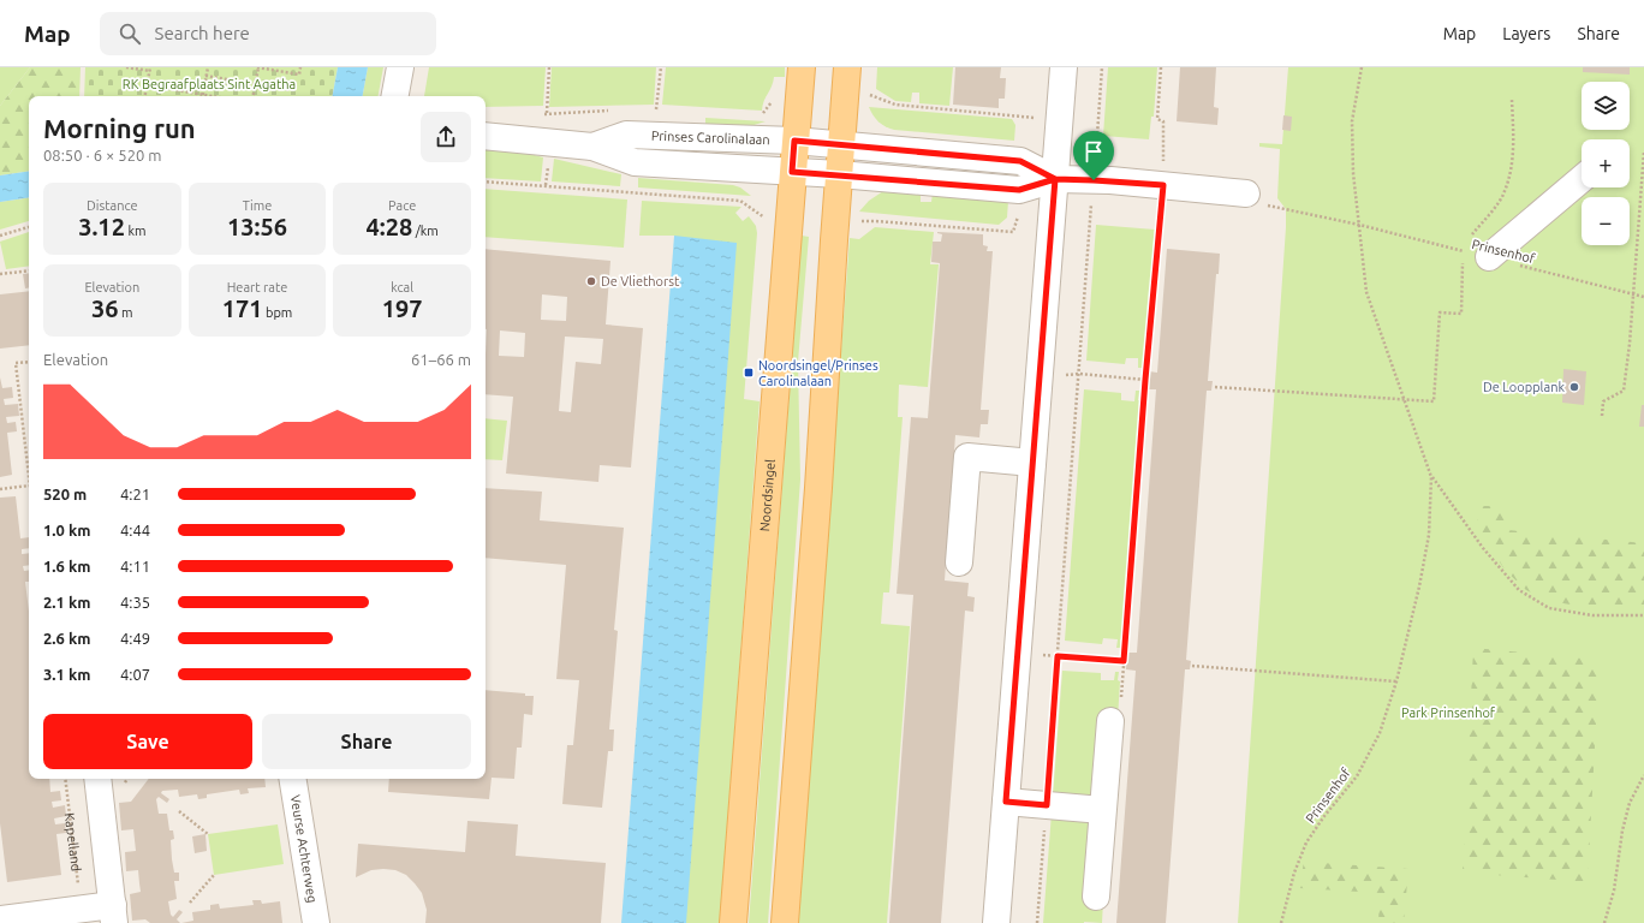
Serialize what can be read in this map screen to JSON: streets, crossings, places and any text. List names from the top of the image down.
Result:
{
  "streets": {
    "main road": ["Noordsingel"],
    "street": ["Prinses Carolinalaan", "Veurse Achterweg"],
    "path": ["Prinsenhof", "Kapelland"]
  },
  "crossings": [
    ["Prinses Carolinalaan", "Prinsenhof"],
    ["Prinses Carolinalaan", "Noordsingel"]
  ],
  "parks": ["RK Begraafplaats Sint Agatha", "Park Prinsenhof"],
  "places": {
    "other": ["De Vliethorst", "De Loopplank"],
    "transit": ["Noordsingel/Prinses Carolinalaan"]
  },
  "page": {
    "header": "Map",
    "search": "Search here",
    "nav": ["Map", "Layers", "Share"],
    "map_buttons": ["+", "−"],
    "heading": ["Morning run", "08:50 · 6 × 520 m"],
    "stats": [
      ["Distance", "3.12 km"],
      ["Time", "13:56"],
      ["Pace", "4:28 /km"],
      ["Elevation", "36 m"],
      ["Heart rate", "171 bpm"],
      ["kcal", "197"]
    ],
    "chart": ["Elevation", "61–66 m"],
    "list": [
      {
        "name": "520 m",
        "note": "4:21"
      },
      {
        "name": "1.0 km",
        "note": "4:44"
      },
      {
        "name": "1.6 km",
        "note": "4:11"
      },
      {
        "name": "2.1 km",
        "note": "4:35"
      },
      {
        "name": "2.6 km",
        "note": "4:49"
      },
      {
        "name": "3.1 km",
        "note": "4:07"
      }
    ],
    "buttons": ["Save", "Share"]
  }
}
